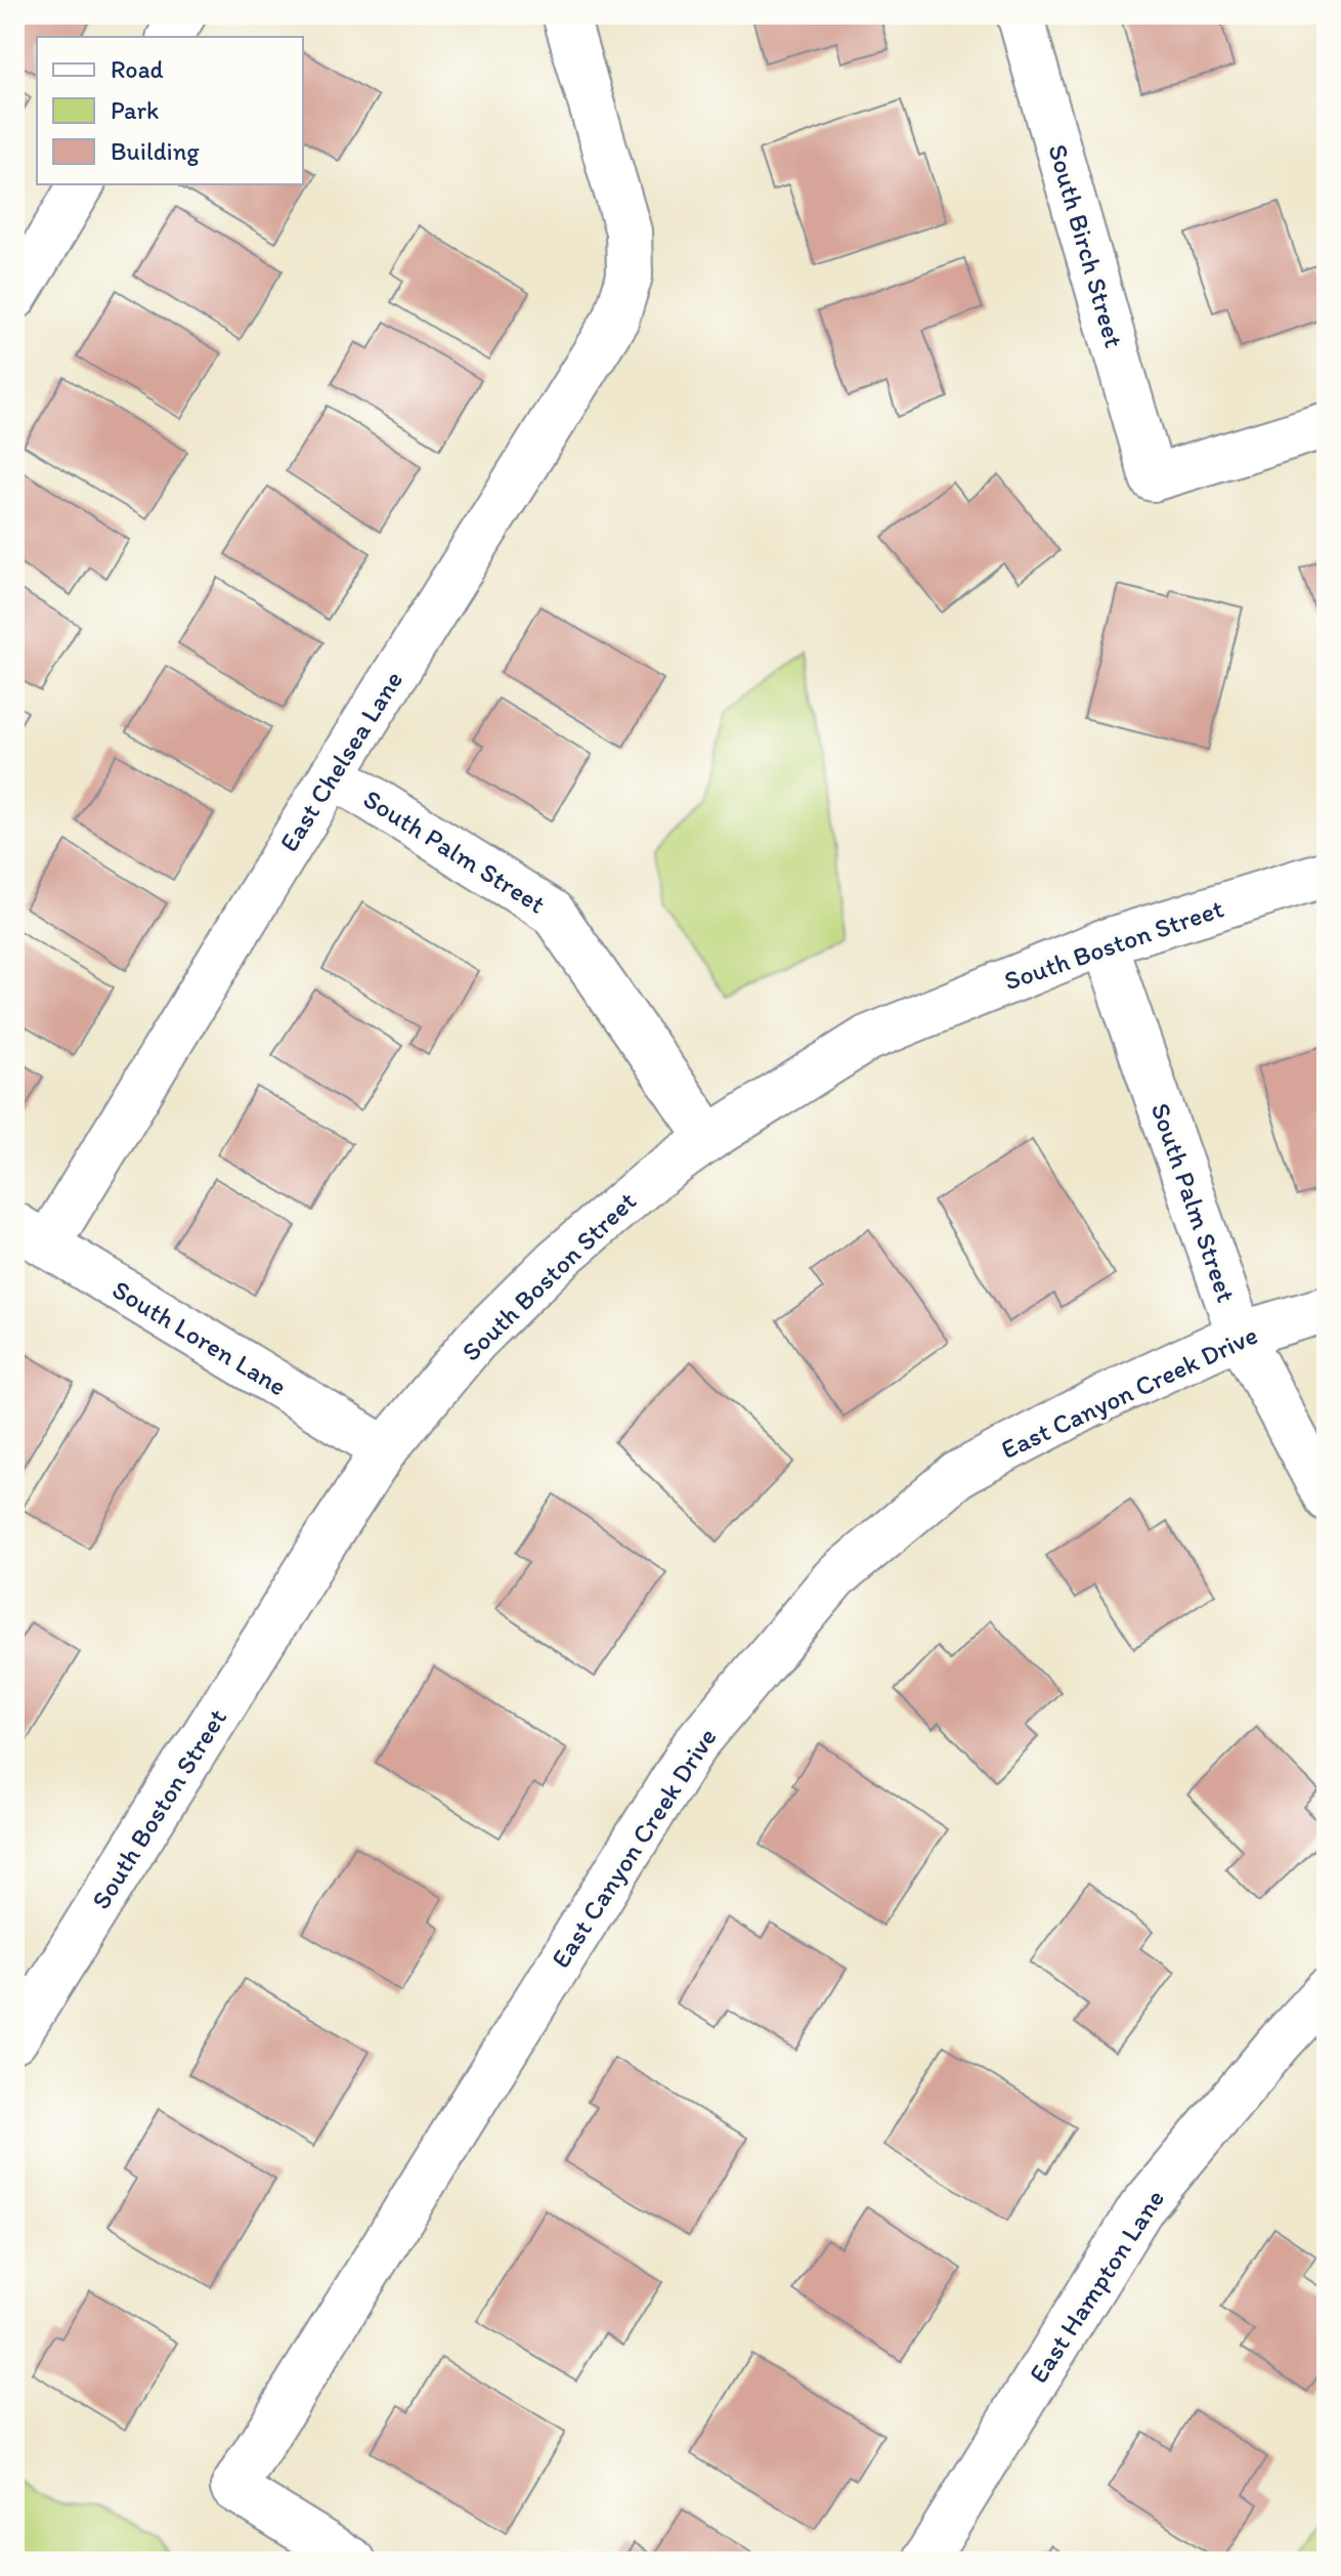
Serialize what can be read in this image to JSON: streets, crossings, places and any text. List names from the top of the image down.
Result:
{
  "streets": {
    "street": [
      "South Birch Street",
      "East Chelsea Lane",
      "South Palm Street",
      "South Boston Street",
      "South Loren Lane",
      "East Canyon Creek Drive",
      "East Hampton Lane"
    ]
  },
  "crossings": [
    ["East Chelsea Lane", "South Palm Street"],
    ["East Chelsea Lane", "South Loren Lane"],
    ["South Palm Street", "South Boston Street"],
    ["South Palm Street", "East Canyon Creek Drive"],
    ["South Boston Street", "South Loren Lane"]
  ],
  "legend": ["Road", "Park", "Building"]
}
